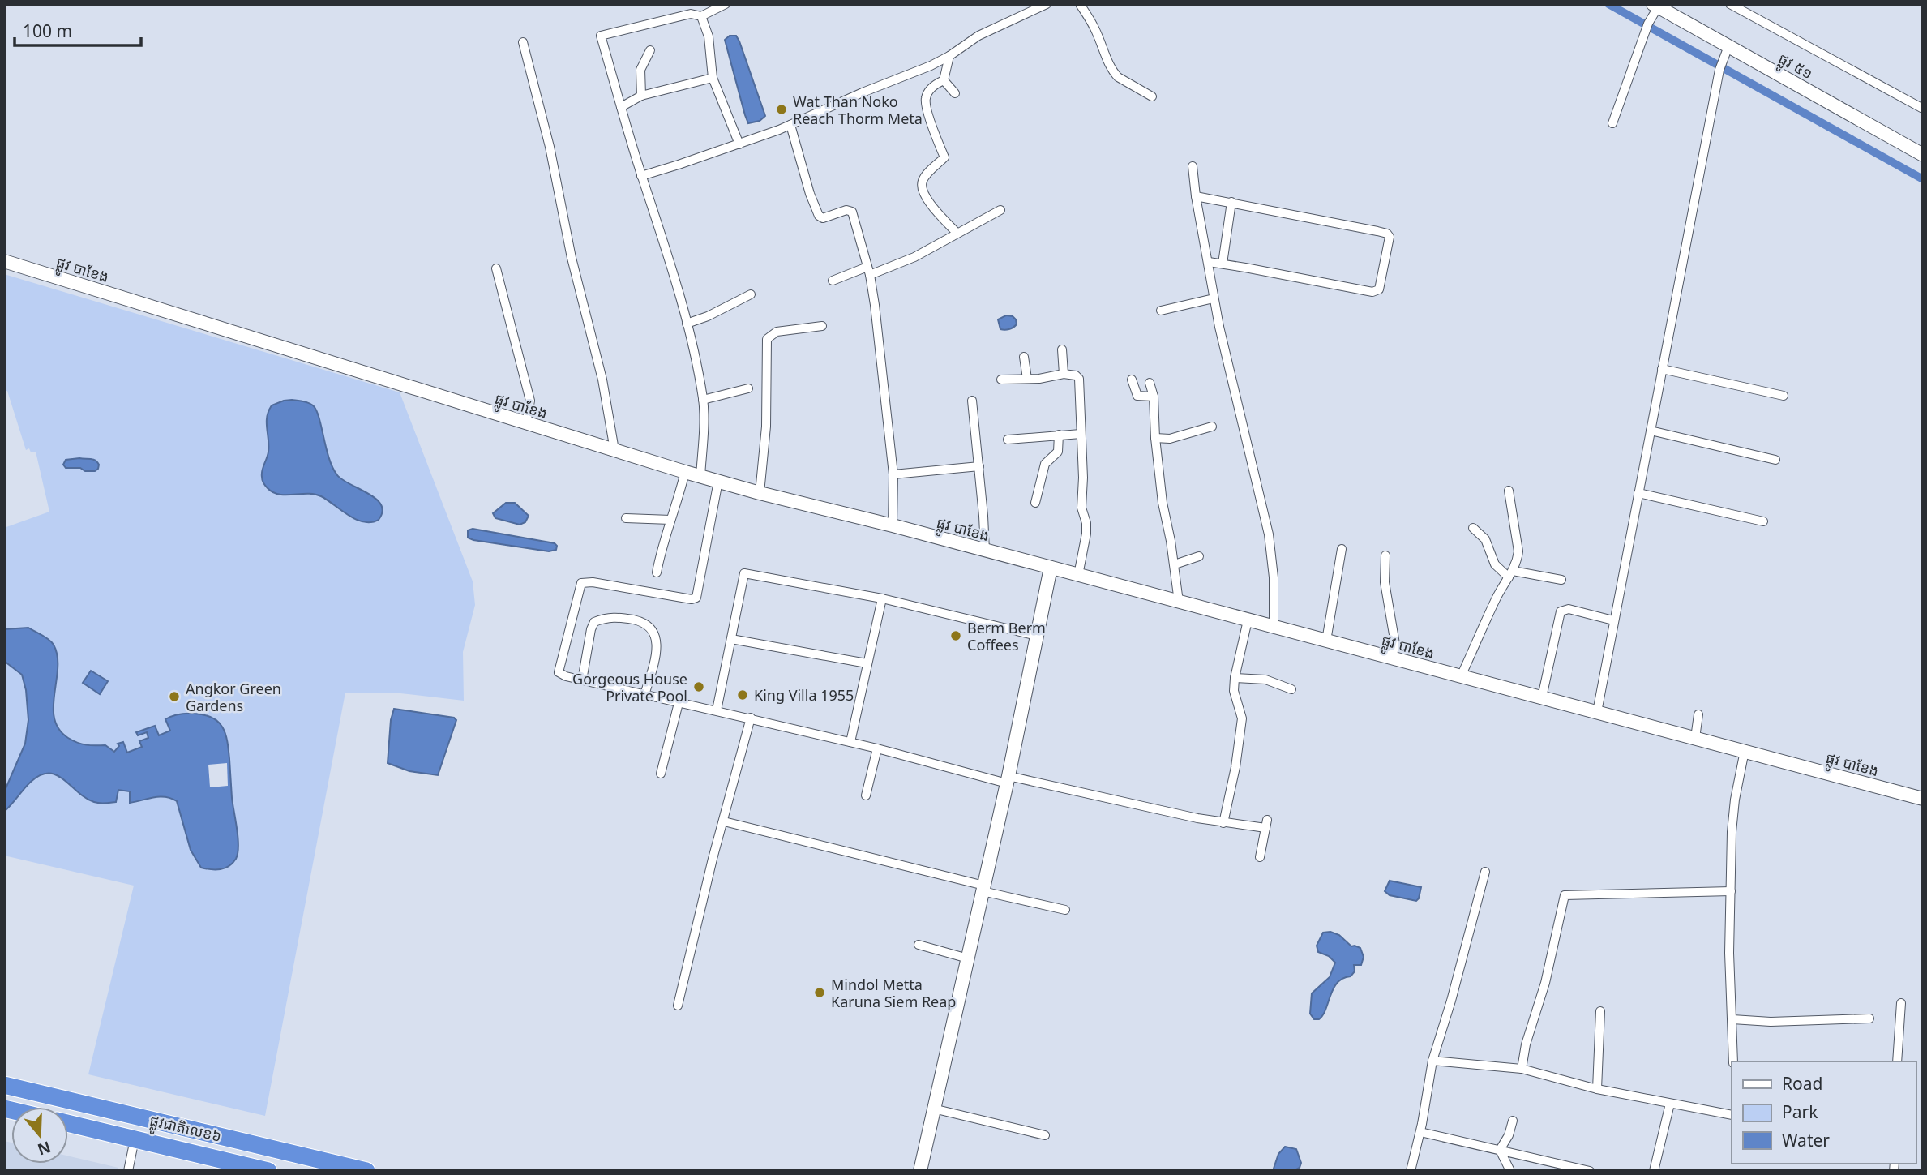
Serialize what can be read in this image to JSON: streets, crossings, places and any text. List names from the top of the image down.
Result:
{
  "streets": {
    "highway": ["ផ្លូវជាតិលេខ៦"],
    "street": ["ផ្លូវ ៥១", "ផ្លូវ បាខែង"]
  },
  "places": [
    "Wat Than Noko Reach Thorm Meta",
    "Berm Berm Coffees",
    "Gorgeous House Private Pool",
    "King Villa 1955",
    "Angkor Green Gardens",
    "Mindol Metta Karuna Siem Reap"
  ],
  "legend": ["Road", "Park", "Water"],
  "scale_bar": "100 m",
  "north": "bottom"
}
